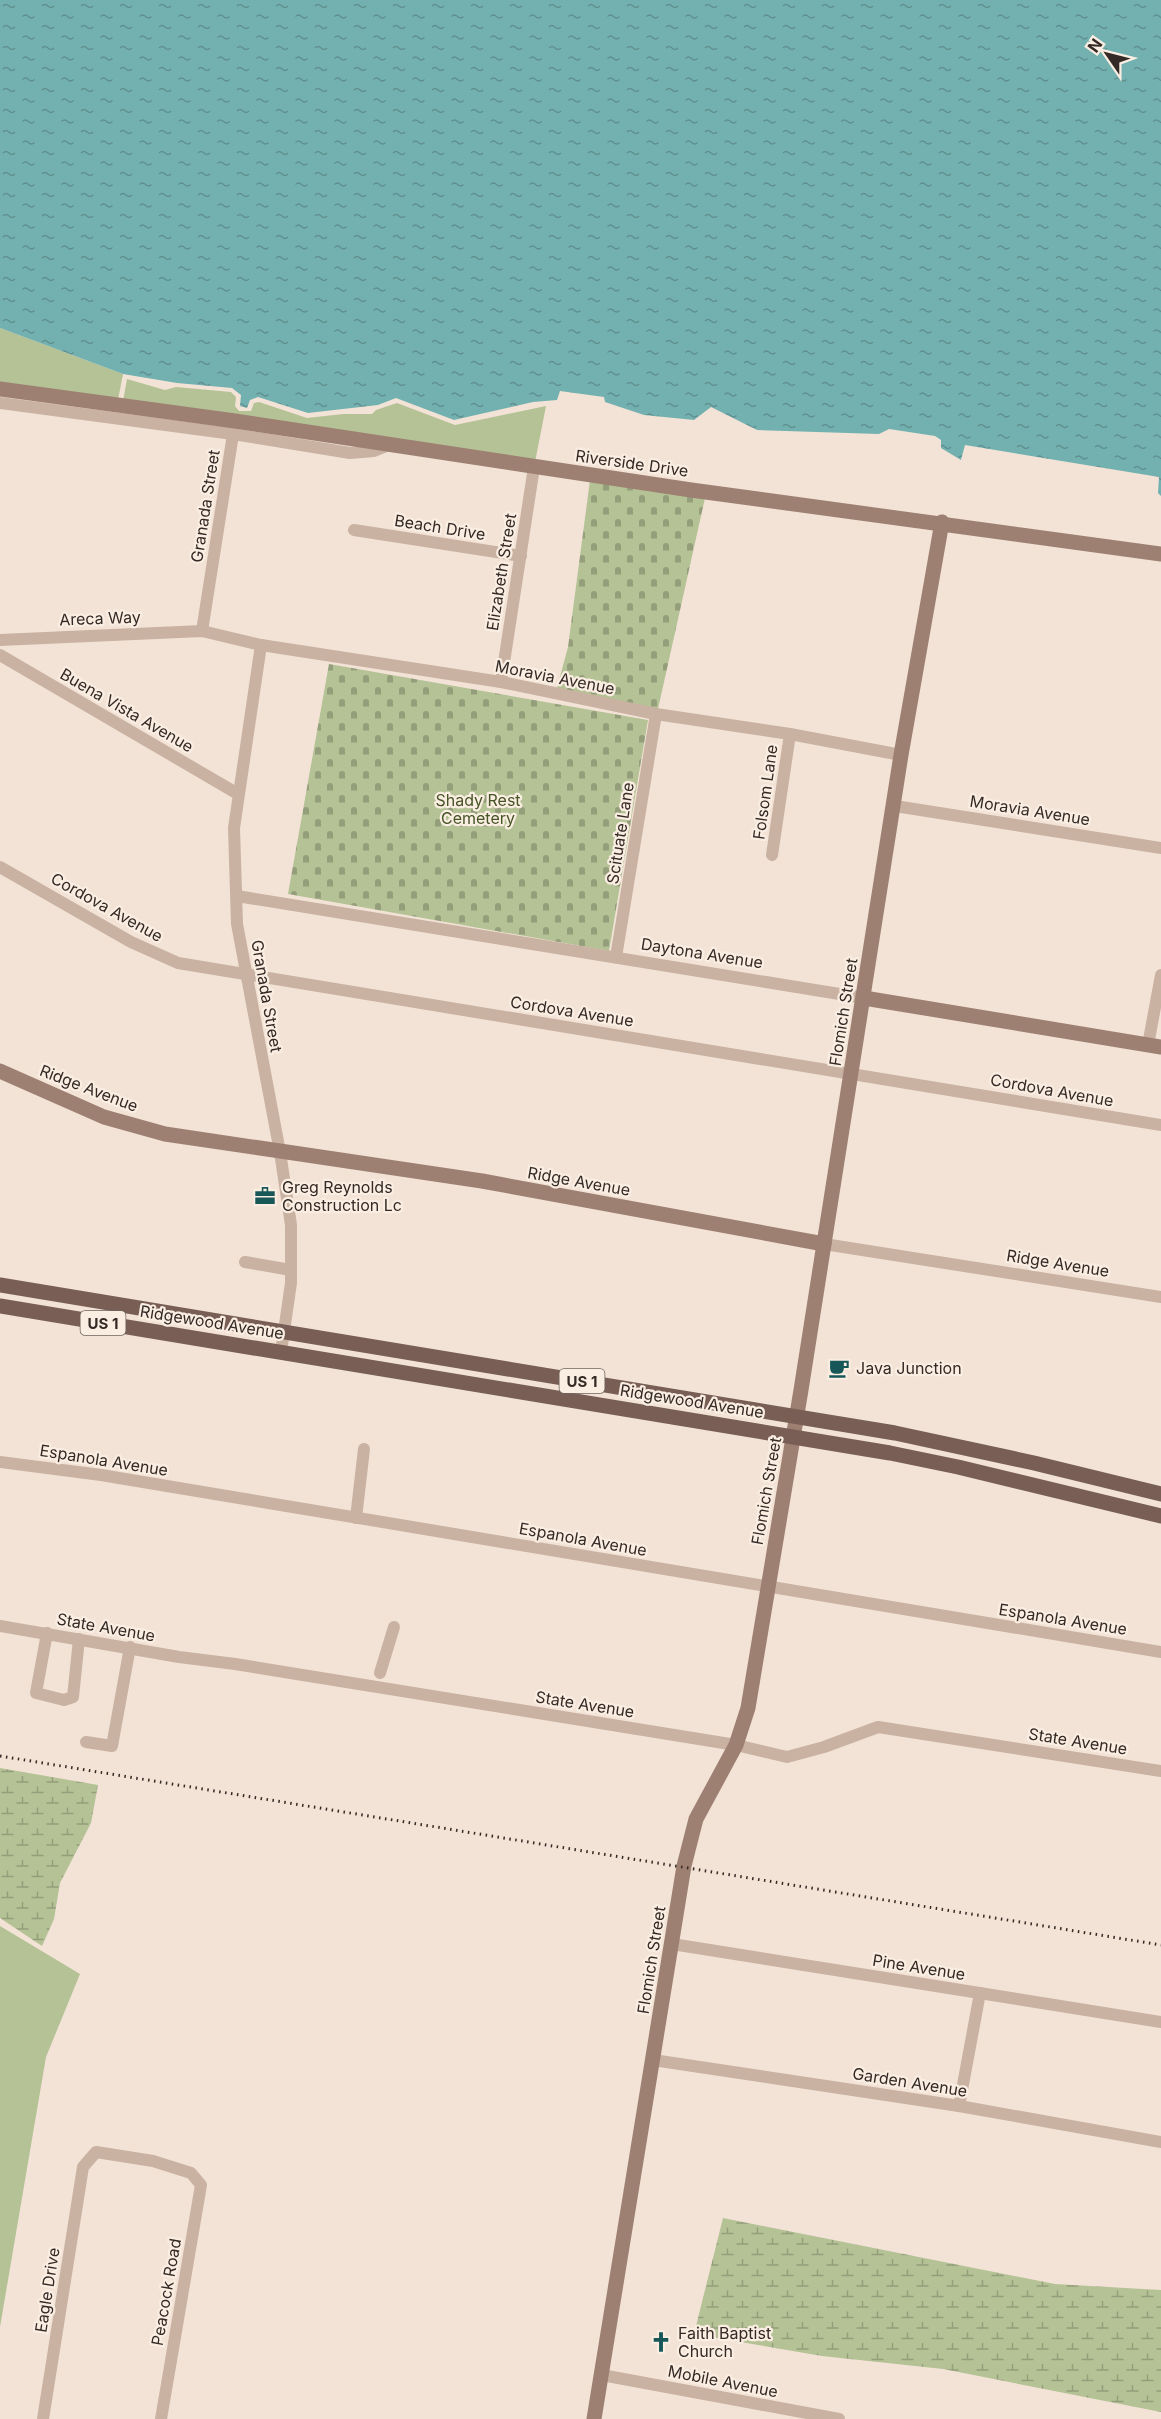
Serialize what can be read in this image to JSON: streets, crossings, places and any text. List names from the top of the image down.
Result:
{
  "streets": {
    "main road": ["Ridgewood Avenue", "US 1"],
    "street": [
      "Riverside Drive",
      "Granada Street",
      "Beach Drive",
      "Elizabeth Street",
      "Areca Way",
      "Moravia Avenue",
      "Buena Vista Avenue",
      "Folsom Lane",
      "Scituate Lane",
      "Cordova Avenue",
      "Daytona Avenue",
      "Flomich Street",
      "Ridge Avenue",
      "Espanola Avenue",
      "State Avenue",
      "Pine Avenue",
      "Garden Avenue",
      "Eagle Drive",
      "Peacock Road",
      "Mobile Avenue"
    ]
  },
  "crossings": [
    ["Riverside Drive", "Granada Street"],
    ["Riverside Drive", "Elizabeth Street"],
    ["Riverside Drive", "Flomich Street"],
    ["Granada Street", "Areca Way"],
    ["Granada Street", "Moravia Avenue"],
    ["Granada Street", "Buena Vista Avenue"],
    ["Granada Street", "Cordova Avenue"],
    ["Granada Street", "Daytona Avenue"],
    ["Granada Street", "Ridge Avenue"],
    ["Granada Street", "Ridgewood Avenue"],
    ["Beach Drive", "Elizabeth Street"],
    ["Elizabeth Street", "Moravia Avenue"],
    ["Areca Way", "Moravia Avenue"],
    ["Moravia Avenue", "Folsom Lane"],
    ["Moravia Avenue", "Scituate Lane"],
    ["Moravia Avenue", "Flomich Street"],
    ["Scituate Lane", "Daytona Avenue"],
    ["Cordova Avenue", "Flomich Street"],
    ["Daytona Avenue", "Flomich Street"],
    ["Flomich Street", "Ridge Avenue"],
    ["Flomich Street", "Ridgewood Avenue"],
    ["Flomich Street", "Espanola Avenue"],
    ["Flomich Street", "State Avenue"],
    ["Flomich Street", "Pine Avenue"],
    ["Flomich Street", "Garden Avenue"],
    ["Flomich Street", "Mobile Avenue"],
    ["Eagle Drive", "Peacock Road"]
  ],
  "parks": ["Shady Rest Cemetery"],
  "places": {
    "office": ["Greg Reynolds Construction Lc"],
    "cafe": ["Java Junction"],
    "church": ["Faith Baptist Church"]
  },
  "north": "top left"
}
